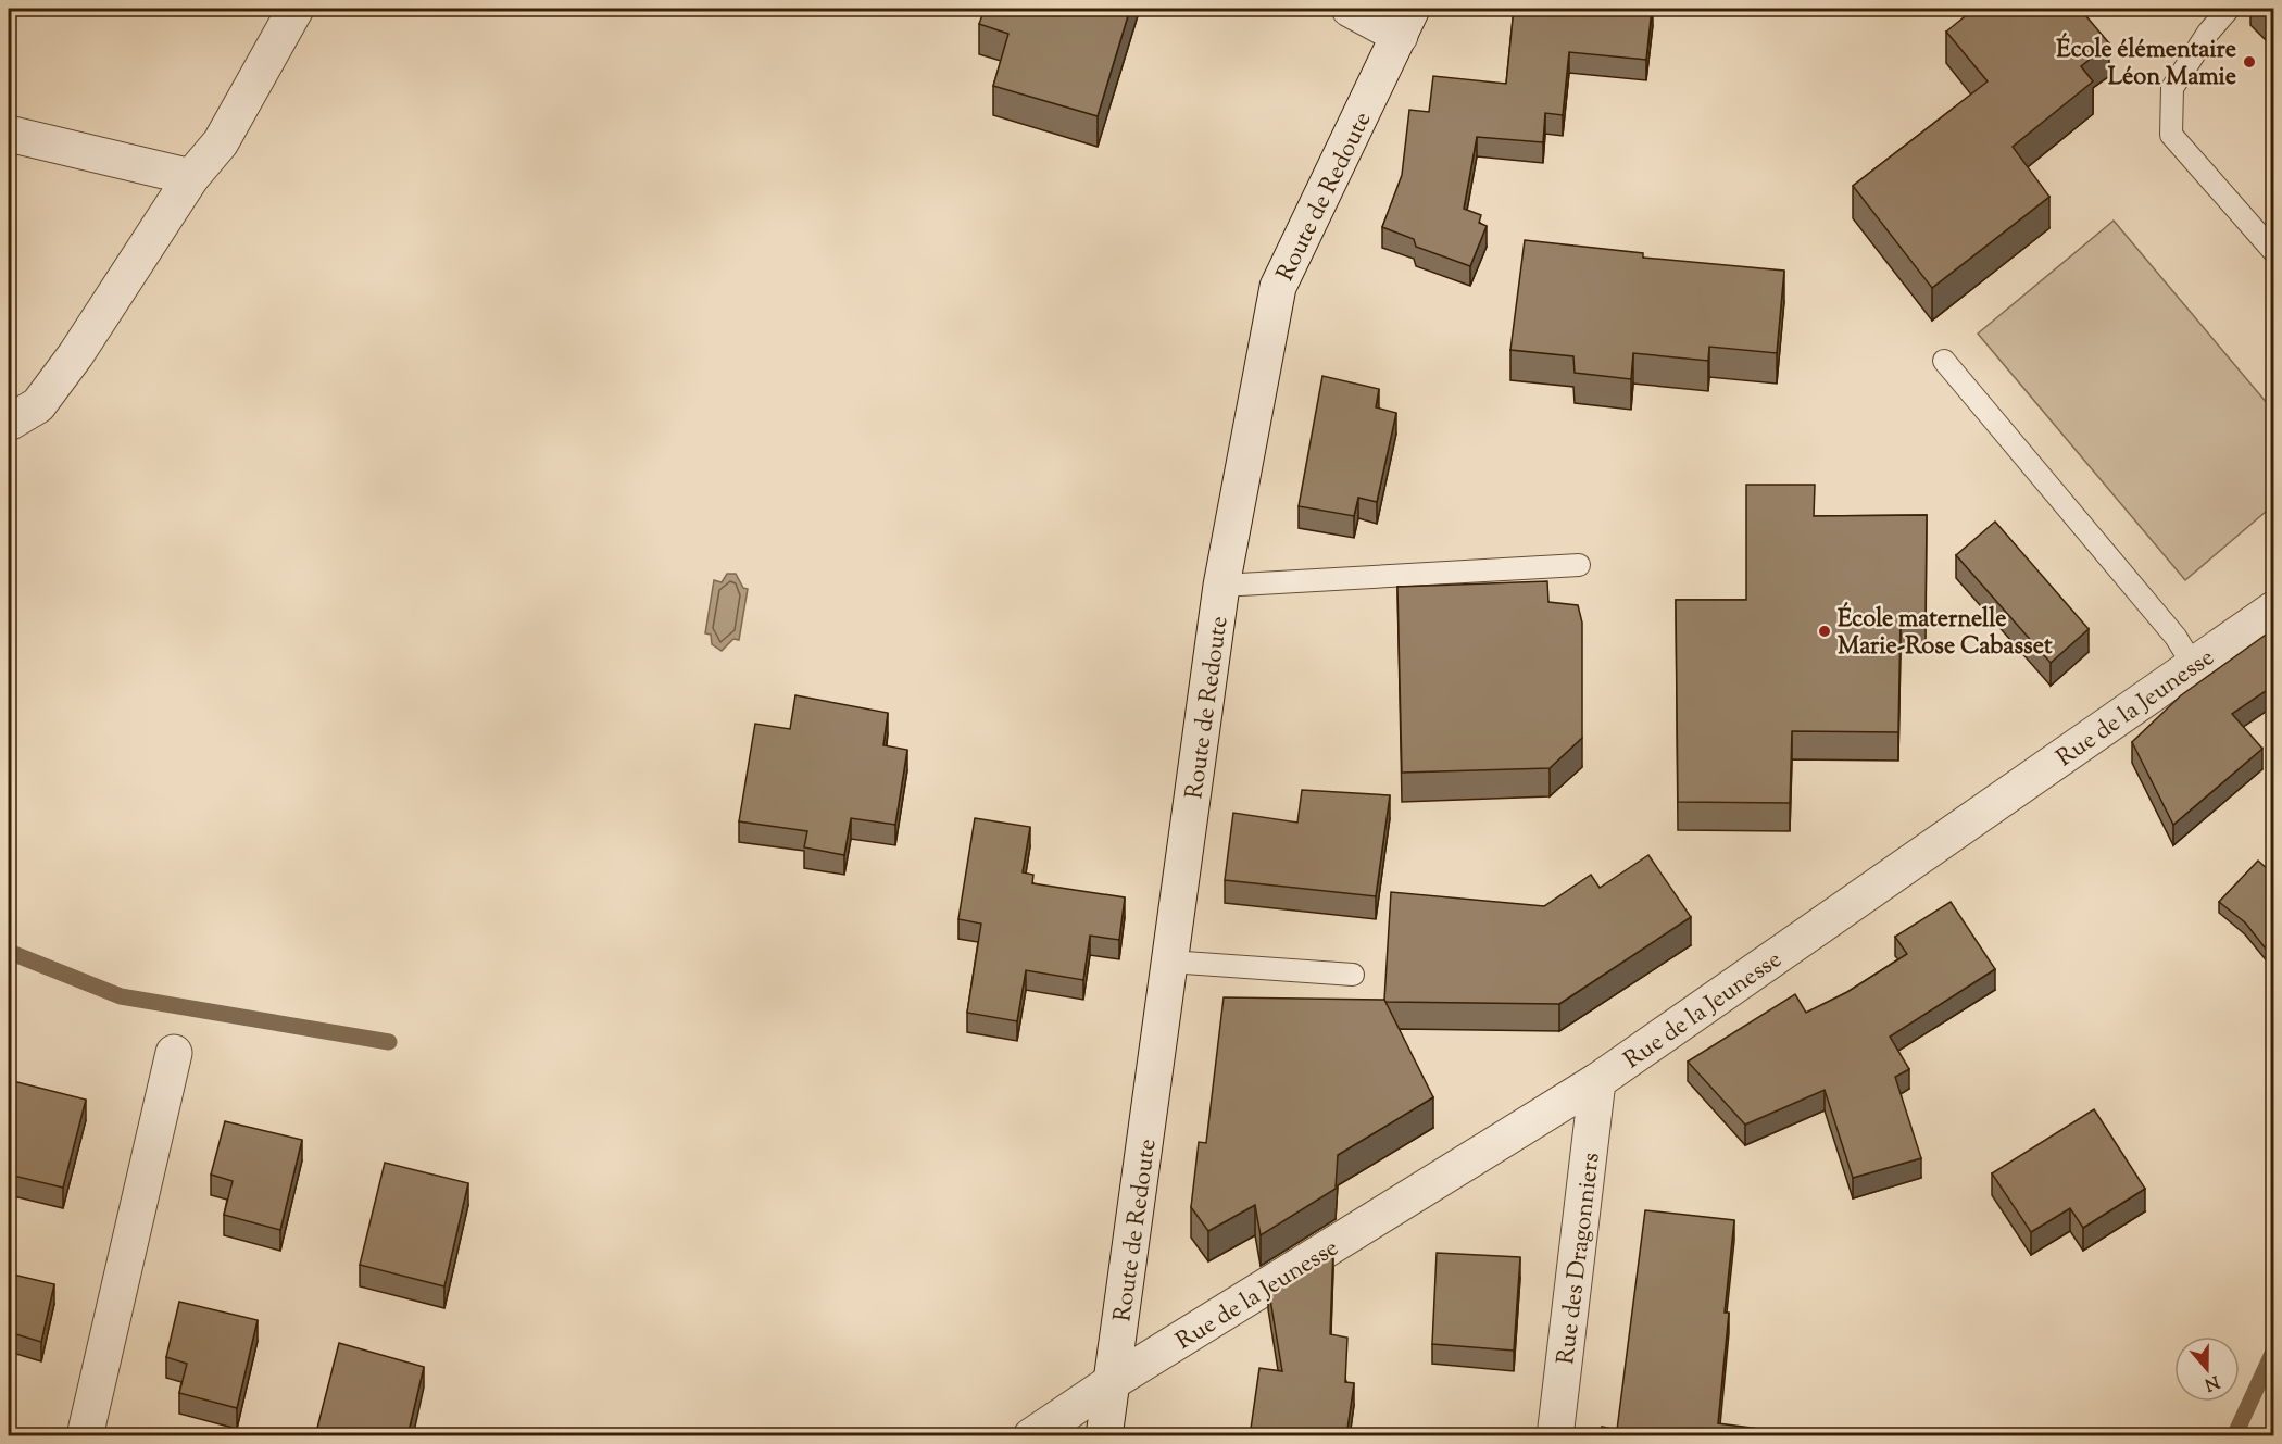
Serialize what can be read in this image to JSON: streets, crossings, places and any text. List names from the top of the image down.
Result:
{
  "streets": {
    "street": ["Route de Redoute", "Rue de la Jeunesse", "Rue des Dragonniers"]
  },
  "crossings": [
    ["Route de Redoute", "Rue de la Jeunesse"],
    ["Rue de la Jeunesse", "Rue des Dragonniers"]
  ],
  "places": ["École élémentaire Léon Mamie", "École maternelle Marie-Rose Cabasset"],
  "north": "bottom"
}
